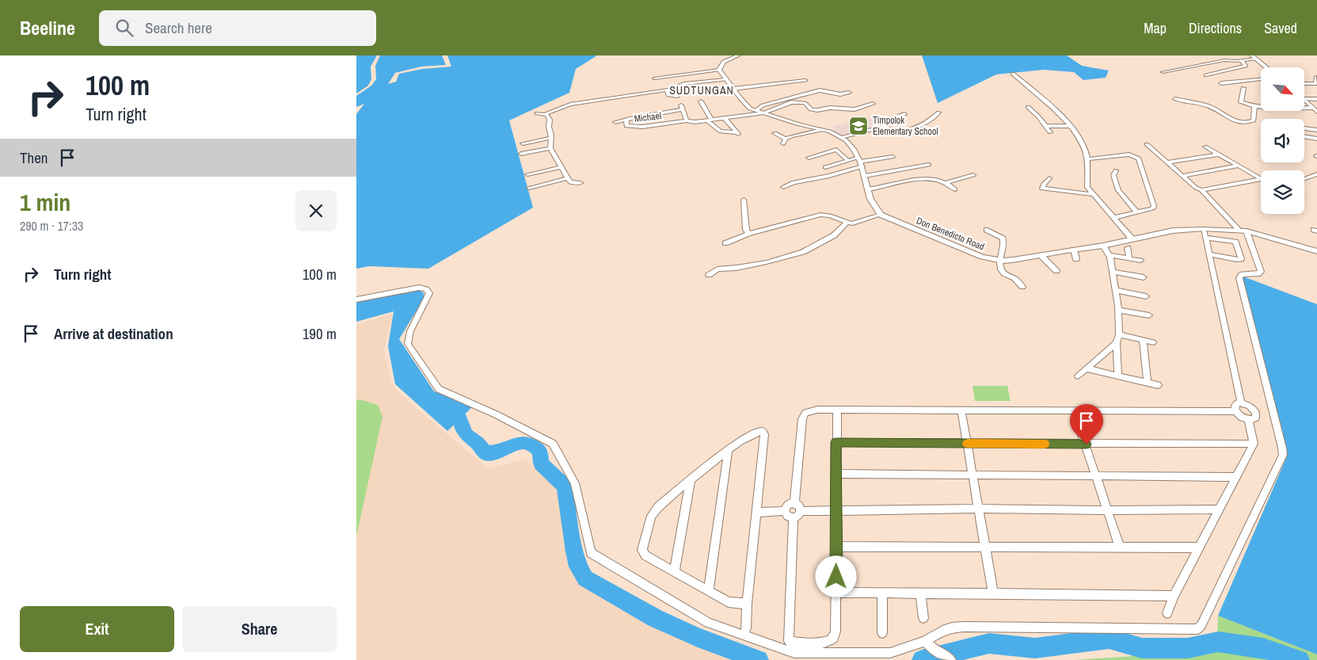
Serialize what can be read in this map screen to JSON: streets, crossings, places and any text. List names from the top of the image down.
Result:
{
  "streets": {
    "street": ["Michael", "Don Benedicto Road"]
  },
  "districts": ["SUDTUNGAN"],
  "places": {
    "school or university": ["Timpolok Elementary School"]
  },
  "north": "bottom right",
  "page": {
    "header": "Beeline",
    "search": "Search here",
    "nav": ["Map", "Directions", "Saved"],
    "turn": ["100 m", "Turn right"],
    "then": "Then",
    "heading": ["1 min", "290 m · 17:33"],
    "list": [
      {
        "name": "Turn right",
        "value": "100 m"
      },
      {
        "name": "Arrive at destination",
        "value": "190 m"
      }
    ],
    "buttons": ["Exit", "Share"]
  }
}
